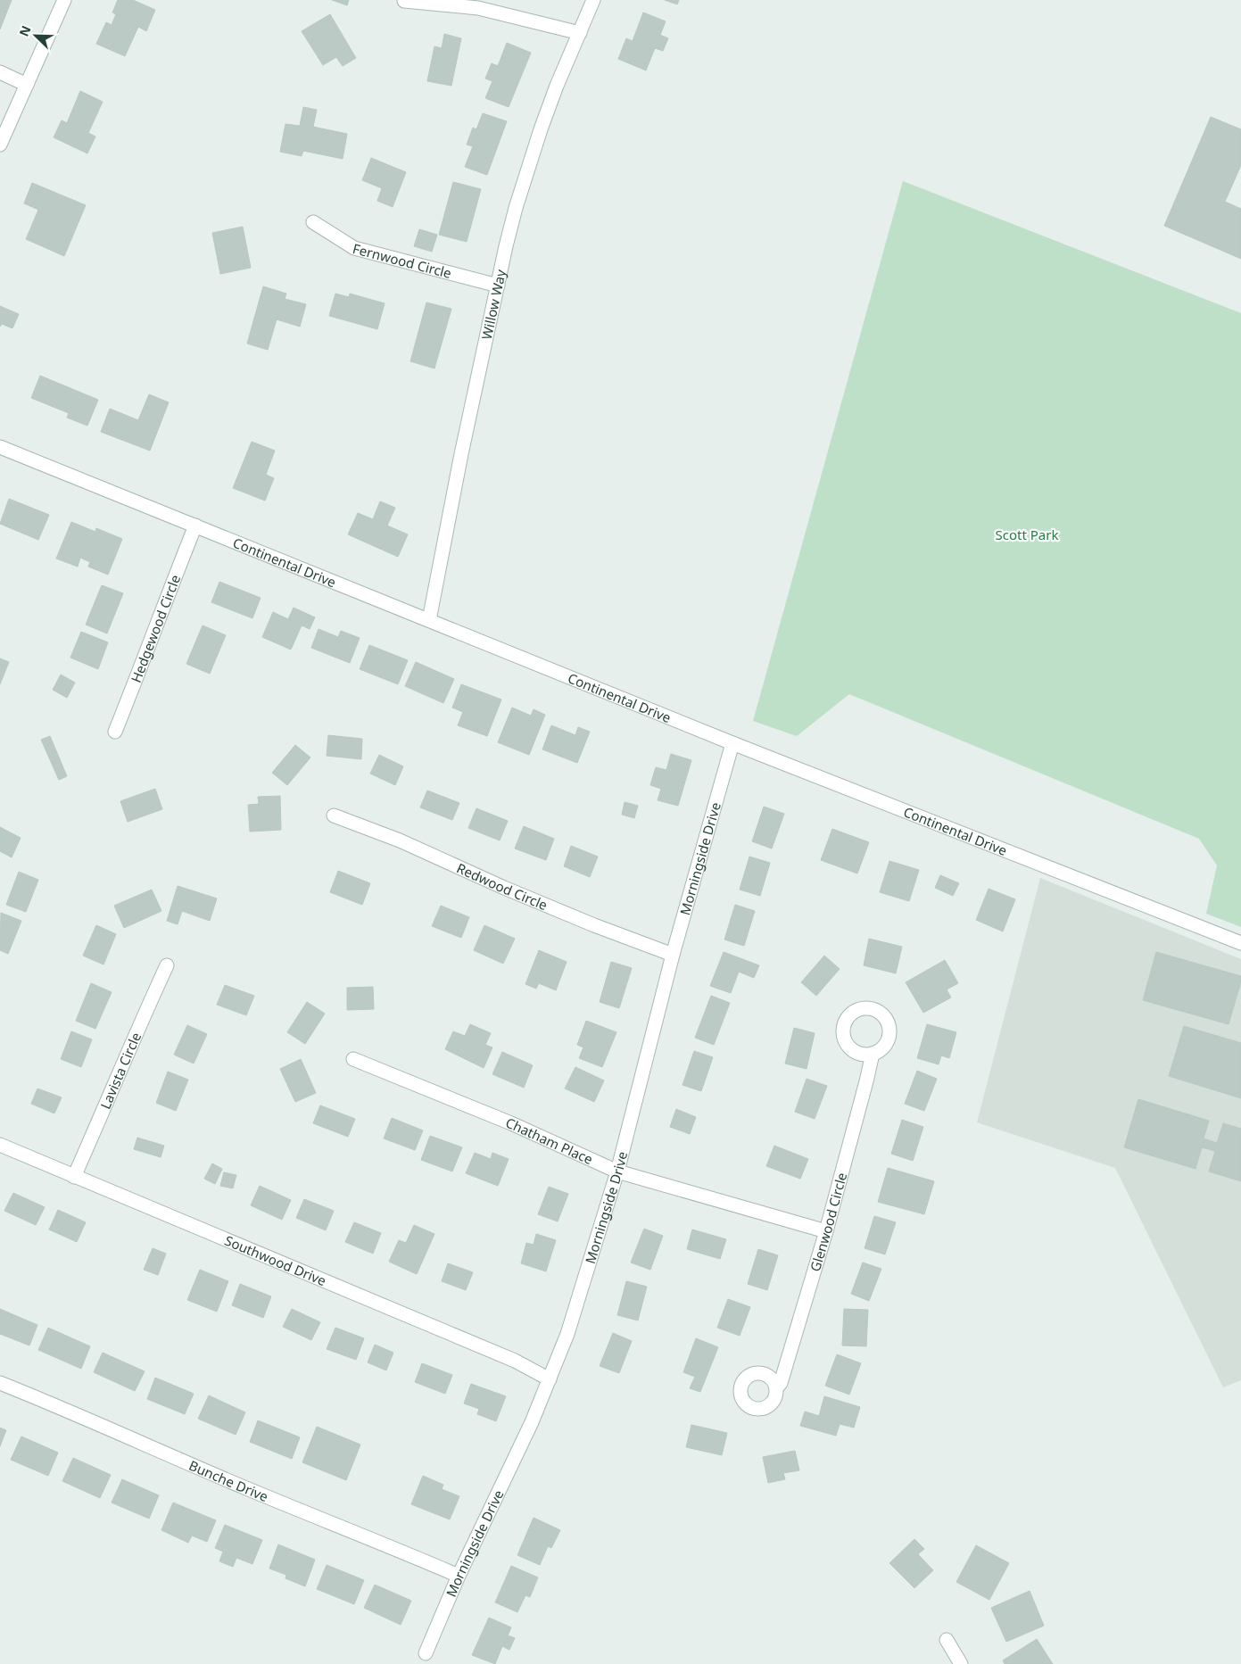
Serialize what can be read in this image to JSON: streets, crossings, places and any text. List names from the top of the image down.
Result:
{
  "streets": {
    "street": [
      "Fernwood Circle",
      "Willow Way",
      "Continental Drive",
      "Hedgewood Circle",
      "Morningside Drive",
      "Redwood Circle",
      "Lavista Circle",
      "Chatham Place",
      "Glenwood Circle",
      "Southwood Drive",
      "Bunche Drive"
    ]
  },
  "crossings": [
    ["Fernwood Circle", "Willow Way"],
    ["Willow Way", "Continental Drive"],
    ["Continental Drive", "Hedgewood Circle"],
    ["Continental Drive", "Morningside Drive"],
    ["Morningside Drive", "Redwood Circle"],
    ["Morningside Drive", "Chatham Place"],
    ["Morningside Drive", "Southwood Drive"],
    ["Morningside Drive", "Bunche Drive"],
    ["Lavista Circle", "Southwood Drive"],
    ["Chatham Place", "Glenwood Circle"]
  ],
  "parks": ["Scott Park"],
  "north": "top left"
}
